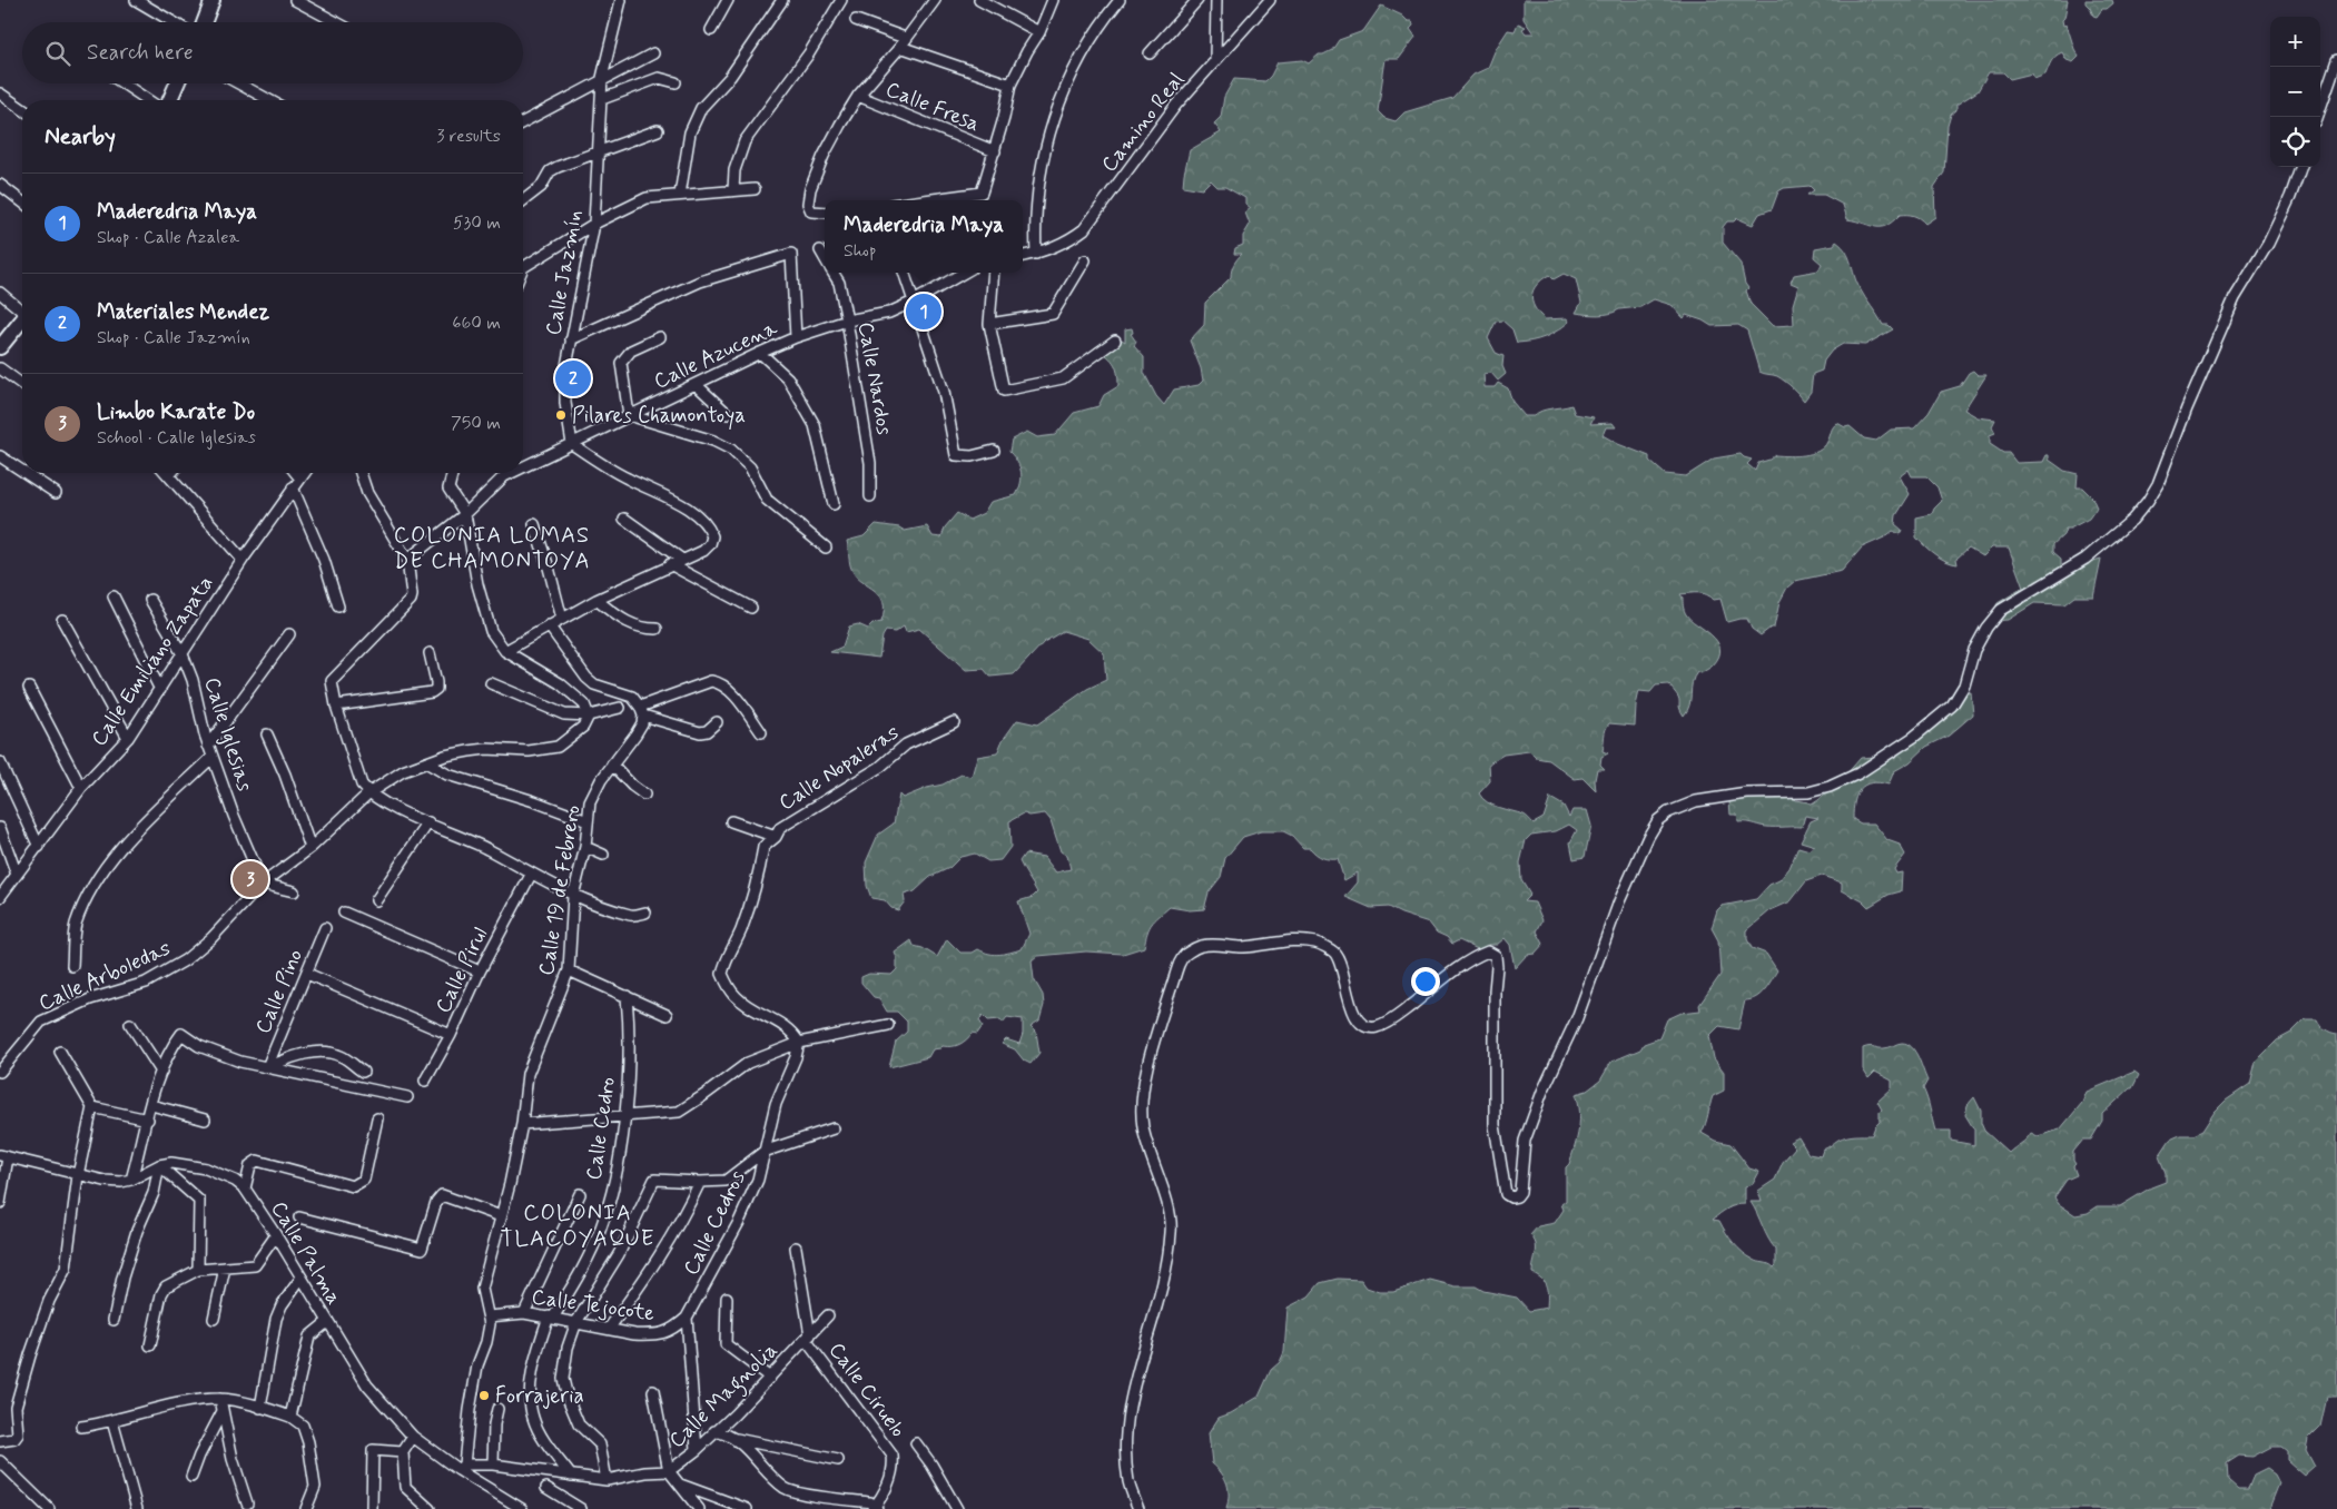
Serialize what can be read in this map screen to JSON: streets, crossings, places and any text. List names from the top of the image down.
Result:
{
  "streets": {
    "street": [
      "Calle Fresa",
      "Camino Real",
      "Calle Jazmín",
      "Calle Azucena",
      "Calle Nardos",
      "Calle Emiliano Zapata",
      "Calle Iglesias",
      "Calle Nopaleras",
      "Calle 19 de Febrero",
      "Calle Pirul",
      "Calle Arboledas",
      "Calle Pino",
      "Calle Cedro",
      "Calle Cedros",
      "Calle Palma",
      "Calle Tejocote",
      "Calle Ciruelo",
      "Calle Magnolia"
    ]
  },
  "crossings": [
    ["Calle Jazmín", "Calle Azucena"],
    ["Calle Azucena", "Calle Nardos"],
    ["Calle Emiliano Zapata", "Calle Iglesias"],
    ["Calle Iglesias", "Calle Arboledas"],
    ["Calle Nopaleras", "Calle Cedros"],
    ["Calle 19 de Febrero", "Calle Palma"],
    ["Calle 19 de Febrero", "Calle Tejocote"],
    ["Calle 19 de Febrero", "Calle Magnolia"],
    ["Calle Cedro", "Calle Tejocote"],
    ["Calle Cedro", "Calle Magnolia"],
    ["Calle Cedros", "Calle Tejocote"],
    ["Calle Palma", "Calle Magnolia"],
    ["Calle Ciruelo", "Calle Magnolia"]
  ],
  "districts": ["COLONIA LOMAS DE CHAMONTOYA", "COLONIA TLACOYAQUE"],
  "places": ["Pilares Chamontoya", "Forrajeria"],
  "page": {
    "map_buttons": ["+", "−"],
    "search": "Search here",
    "heading": ["Nearby", "3 results"],
    "list": [
      {
        "mark": "1",
        "name": "Maderedria Maya",
        "note": "Shop · Calle Azalea",
        "value": "530 m"
      },
      {
        "mark": "2",
        "name": "Materiales Mendez",
        "note": "Shop · Calle Jazmín",
        "value": "660 m"
      },
      {
        "mark": "3",
        "name": "Limbo Karate Do",
        "note": "School · Calle Iglesias",
        "value": "750 m"
      }
    ],
    "popup": ["Maderedria Maya", "Shop"],
    "pins": ["1", "2", "3"]
  }
}
